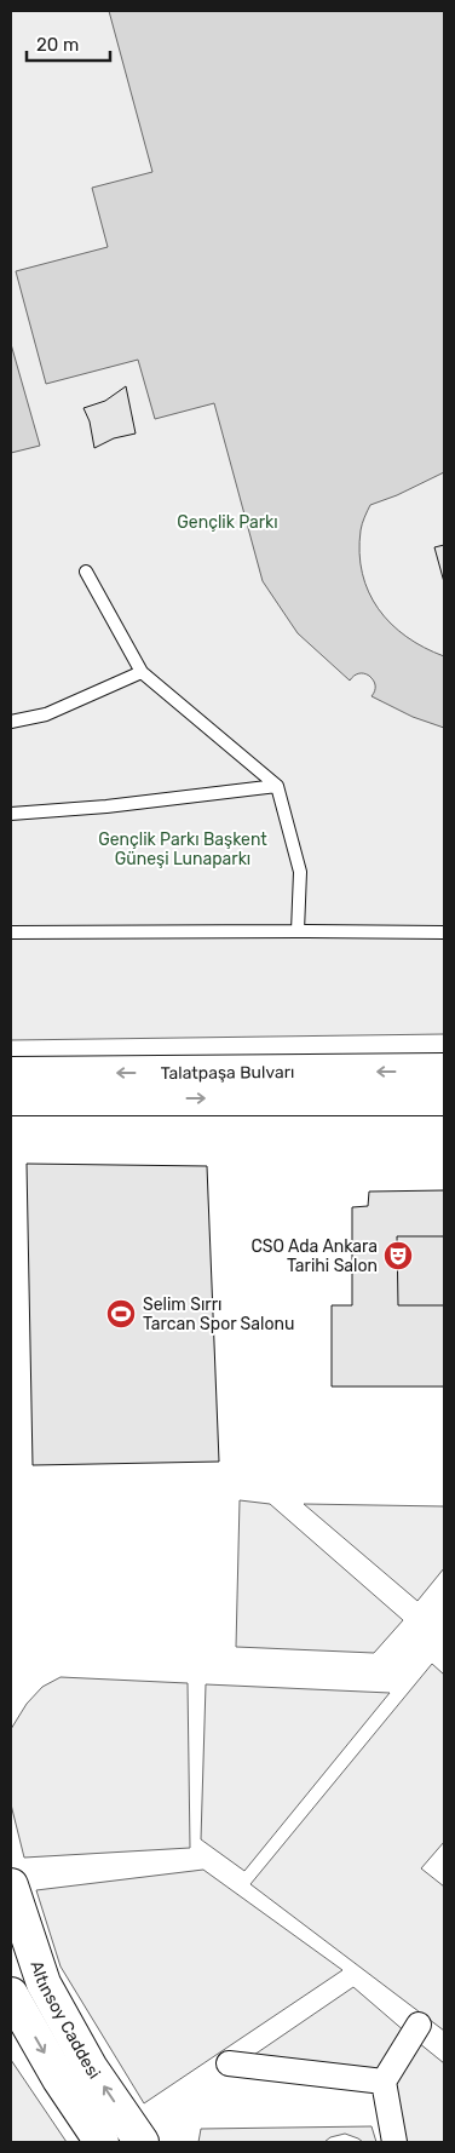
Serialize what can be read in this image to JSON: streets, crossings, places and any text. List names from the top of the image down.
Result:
{
  "streets": {
    "main road": ["Talatpaşa Bulvarı", "Altınsoy Caddesi"]
  },
  "parks": ["Gençlik Parkı", "Gençlik Parkı Başkent Güneşi Lunaparkı"],
  "places": {
    "theatre": ["CSO Ada Ankara Tarihi Salon"],
    "sports": ["Selim Sırrı Tarcan Spor Salonu"]
  },
  "scale_bar": "20 m"
}
